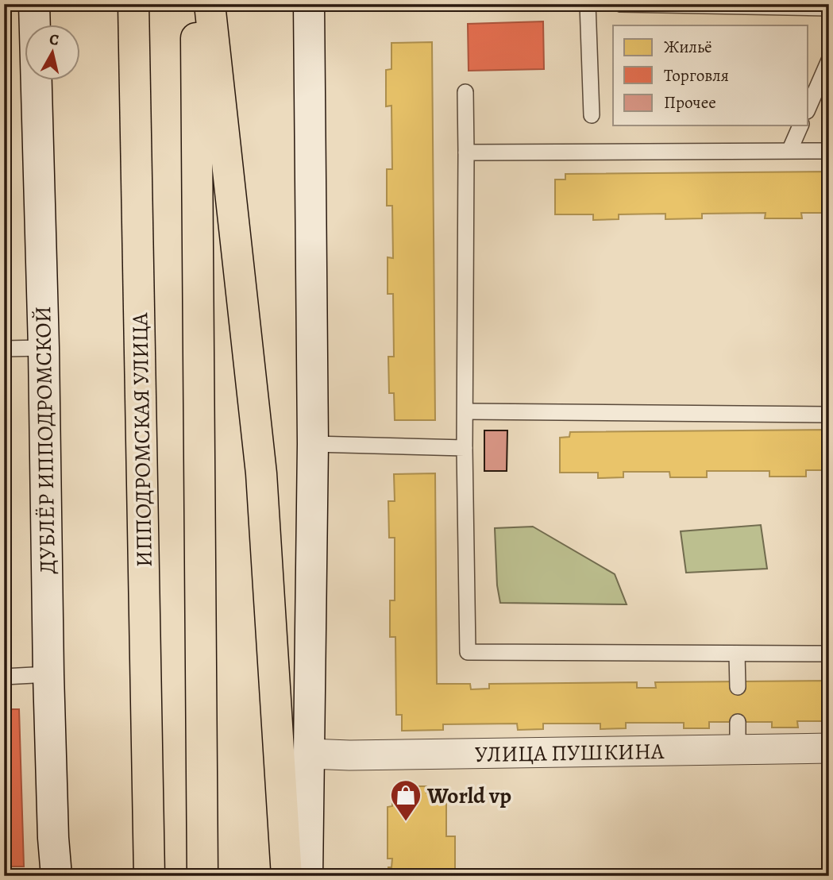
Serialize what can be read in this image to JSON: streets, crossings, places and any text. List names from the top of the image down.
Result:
{
  "streets": {
    "highway": ["ИППОДРОМСКАЯ УЛИЦА"],
    "street": ["ДУБЛЁР ИППОДРОМСКОЙ", "УЛИЦА ПУШКИНА"]
  },
  "places": {
    "shop": ["World vp"]
  },
  "legend": ["Жильё", "Торговля", "Прочее"],
  "north": "top"
}
